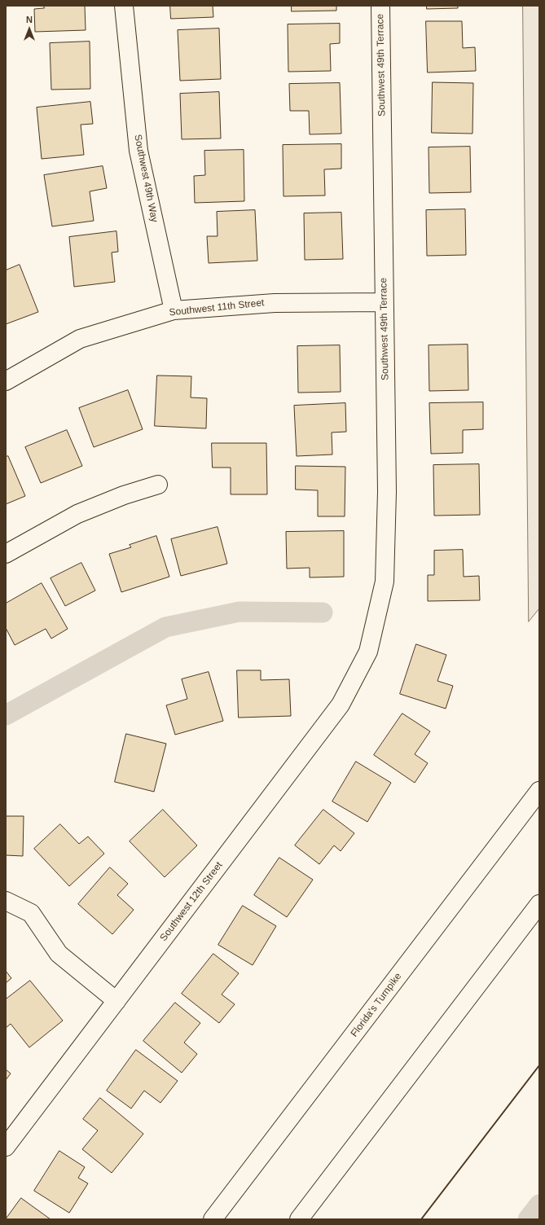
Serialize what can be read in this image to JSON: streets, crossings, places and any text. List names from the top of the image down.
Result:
{
  "streets": {
    "main road": [
      "Southwest 49th Terrace",
      "Southwest 49th Way",
      "Southwest 11th Street",
      "Southwest 12th Street",
      "Florida's Turnpike"
    ]
  },
  "crossings": [
    ["Southwest 49th Terrace", "Southwest 11th Street"],
    ["Southwest 49th Terrace", "Southwest 12th Street"],
    ["Southwest 49th Way", "Southwest 11th Street"]
  ],
  "north": "top"
}
